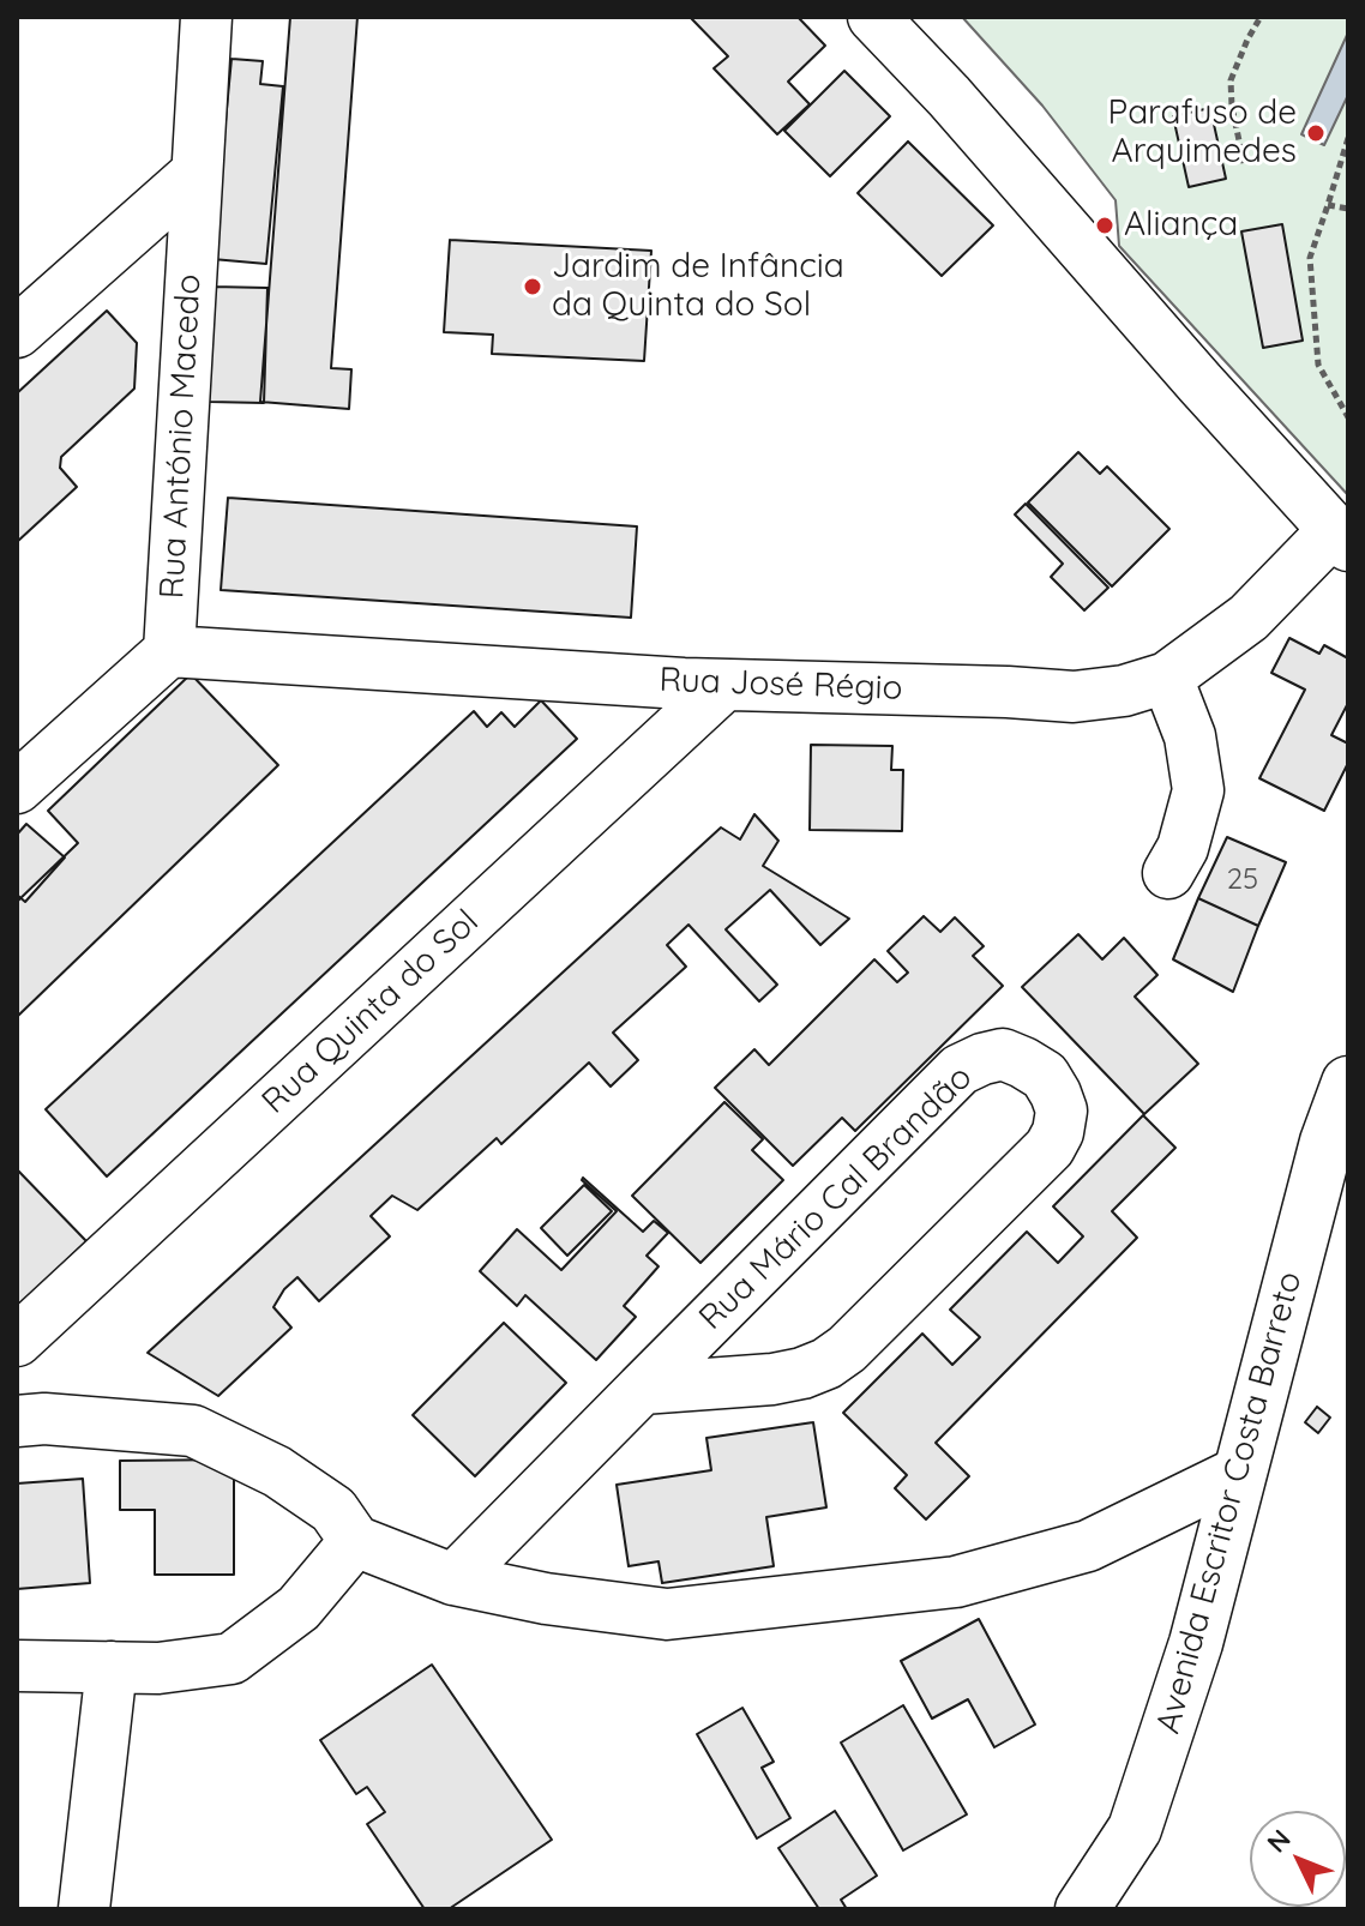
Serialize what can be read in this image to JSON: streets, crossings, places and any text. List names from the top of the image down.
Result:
{
  "streets": {
    "main road": ["Avenida Escritor Costa Barreto"],
    "street": [
      "Rua António Macedo",
      "Rua José Régio",
      "Rua Quinta do Sol",
      "Rua Mário Cal Brandão"
    ]
  },
  "crossings": [
    ["Rua António Macedo", "Rua José Régio"],
    ["Rua José Régio", "Rua Quinta do Sol"]
  ],
  "places": ["Parafuso de Arquimedes", "Aliança", "Jardim de Infância da Quinta do Sol"],
  "house_numbers": ["25"],
  "north": "top left"
}
